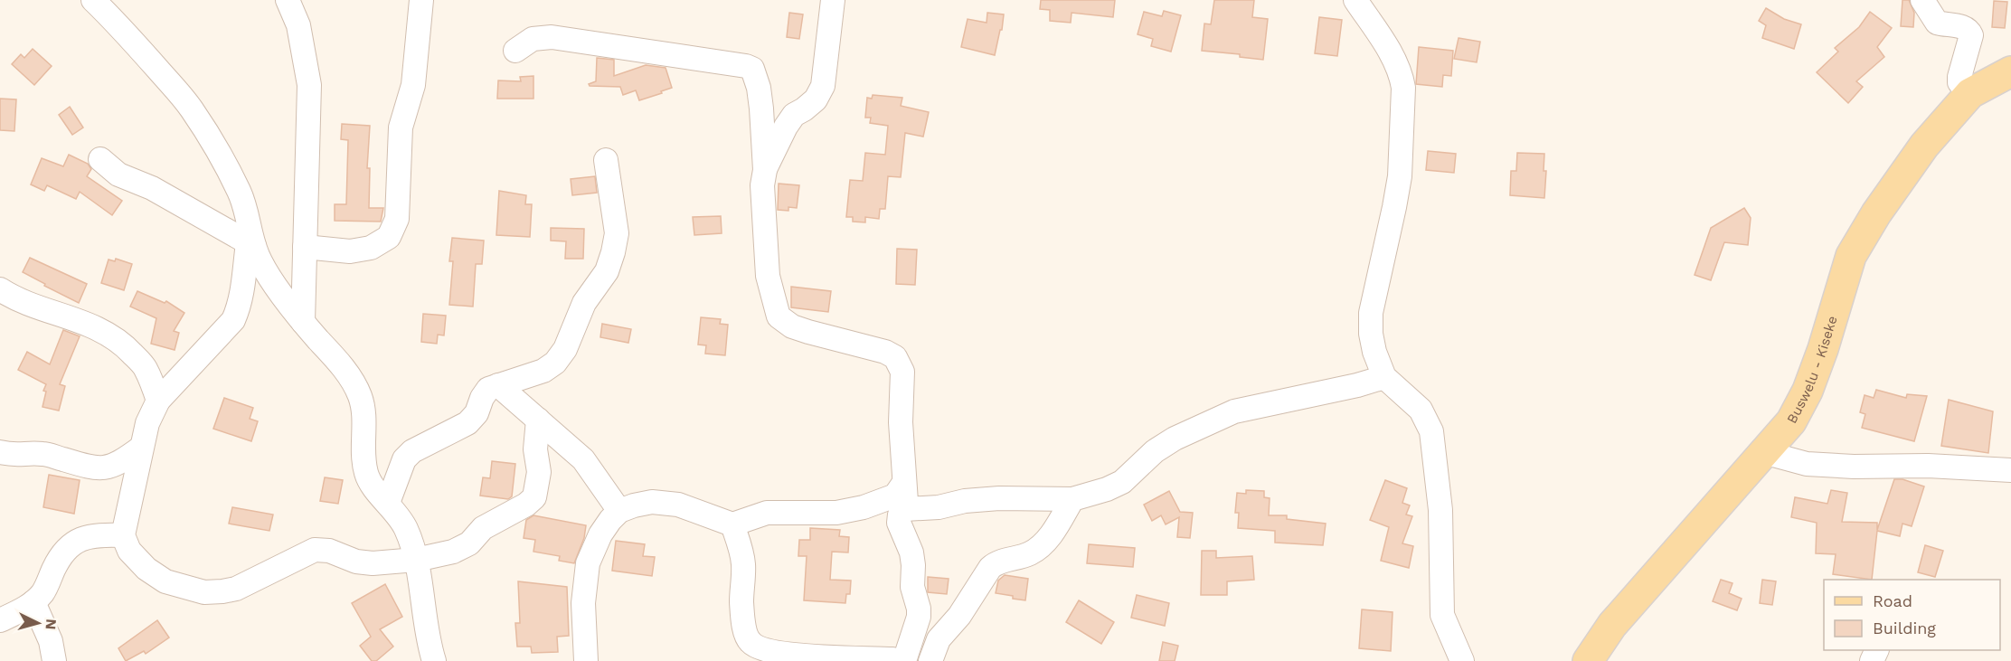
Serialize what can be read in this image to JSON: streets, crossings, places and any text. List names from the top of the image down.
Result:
{
  "streets": {
    "main road": ["Buswelu - Kiseke"]
  },
  "legend": ["Road", "Building"],
  "north": "right"
}
